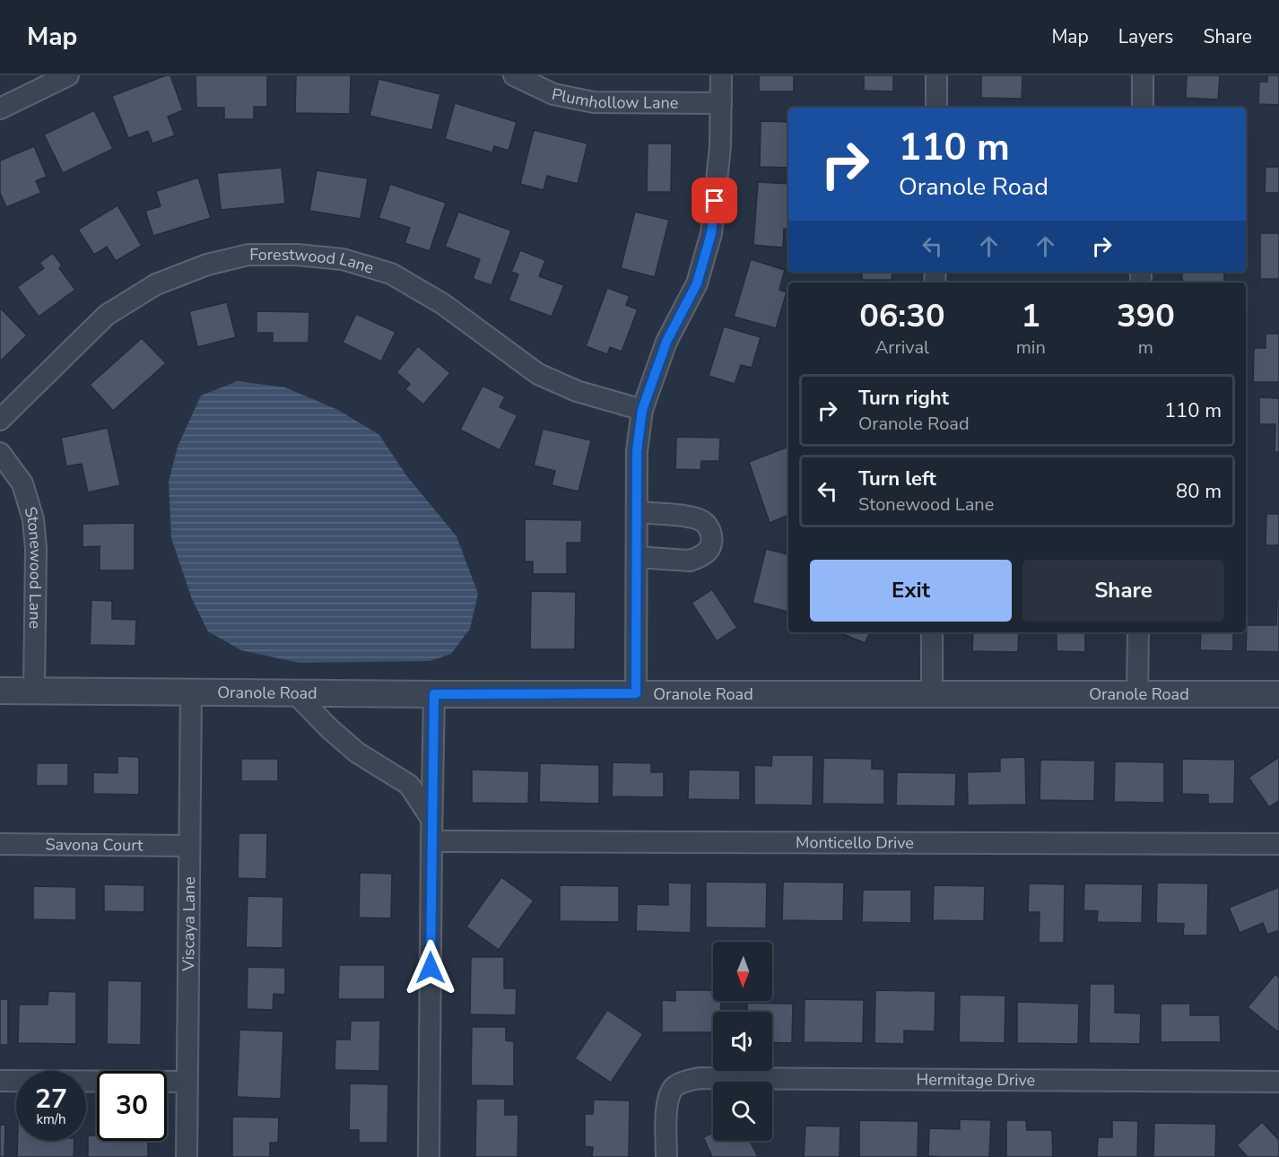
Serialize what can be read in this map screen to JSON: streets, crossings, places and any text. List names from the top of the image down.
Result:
{
  "streets": {
    "street": [
      "Plumhollow Lane",
      "Forestwood Lane",
      "Stonewood Lane",
      "Oranole Road",
      "Monticello Drive",
      "Savona Court",
      "Viscaya Lane",
      "Hermitage Drive"
    ]
  },
  "crossings": [
    ["Stonewood Lane", "Oranole Road"],
    ["Oranole Road", "Viscaya Lane"],
    ["Savona Court", "Viscaya Lane"]
  ],
  "north": "bottom",
  "page": {
    "header": "Map",
    "nav": ["Map", "Layers", "Share"],
    "turn": ["110 m", "Oranole Road"],
    "eta": [
      "06:30",
      "Arrival",
      "1",
      "min",
      "390",
      "m"
    ],
    "list": [
      {
        "name": "Turn right",
        "note": "Oranole Road",
        "value": "110 m"
      },
      {
        "name": "Turn left",
        "note": "Stonewood Lane",
        "value": "80 m"
      }
    ],
    "buttons": ["Exit", "Share"],
    "speed": "27 km/h",
    "limit": "30"
  }
}
